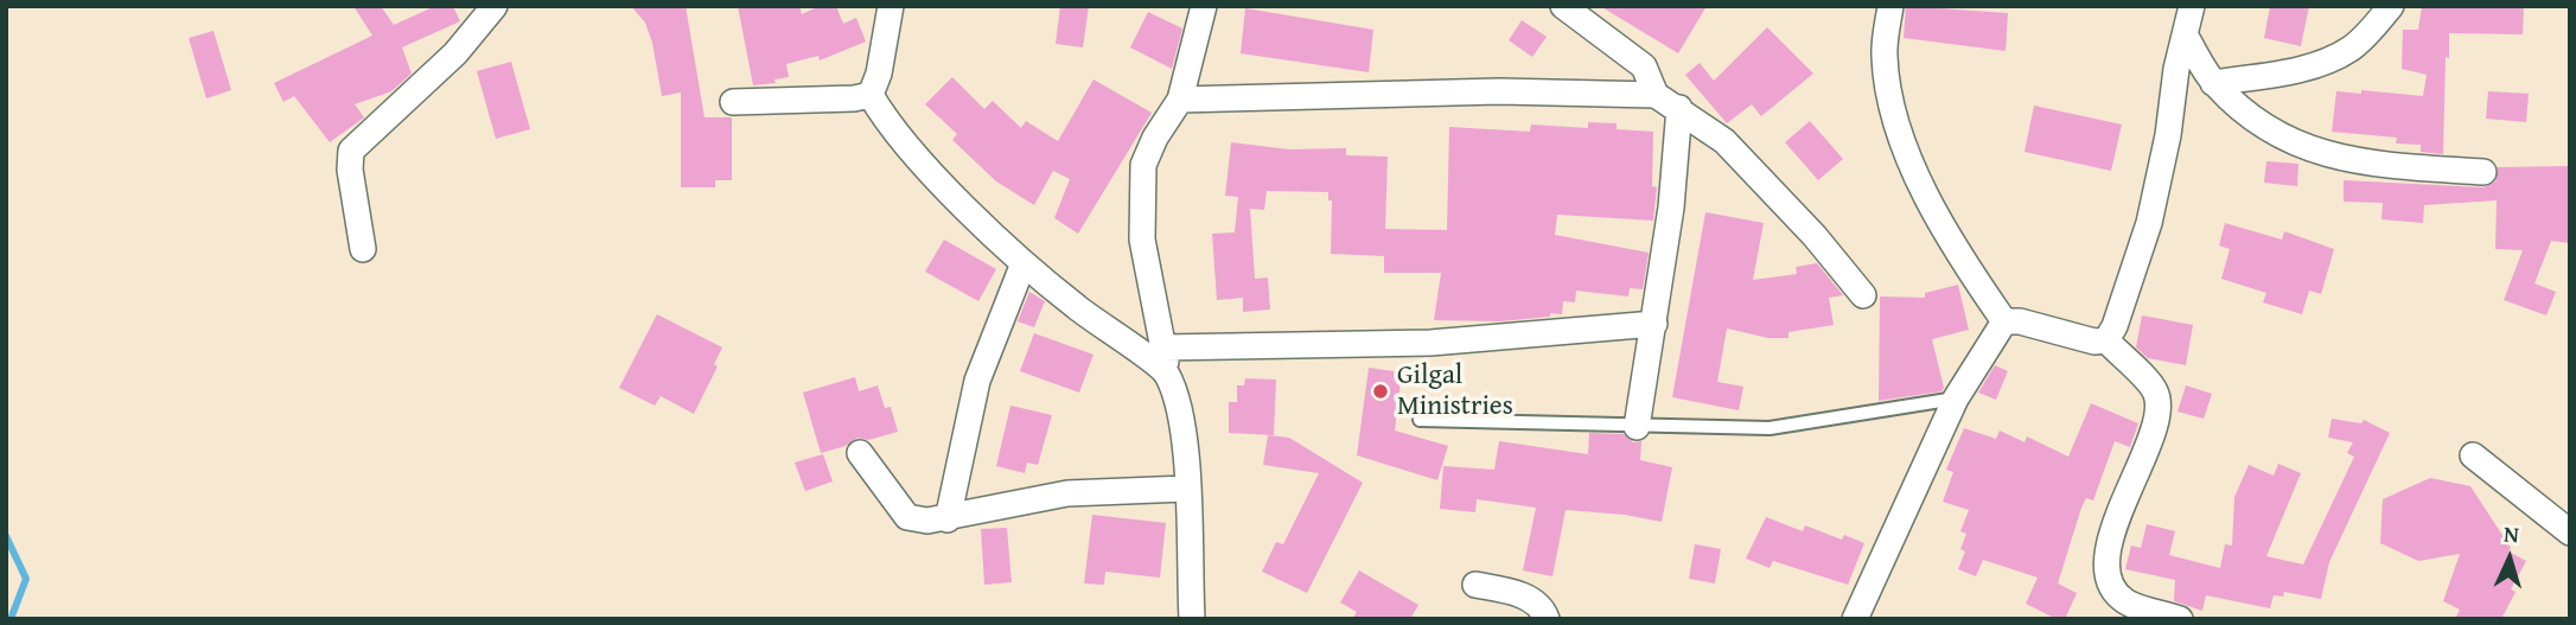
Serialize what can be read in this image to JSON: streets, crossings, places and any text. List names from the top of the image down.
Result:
{
  "places": ["Gilgal Ministries"],
  "north": "top"
}
